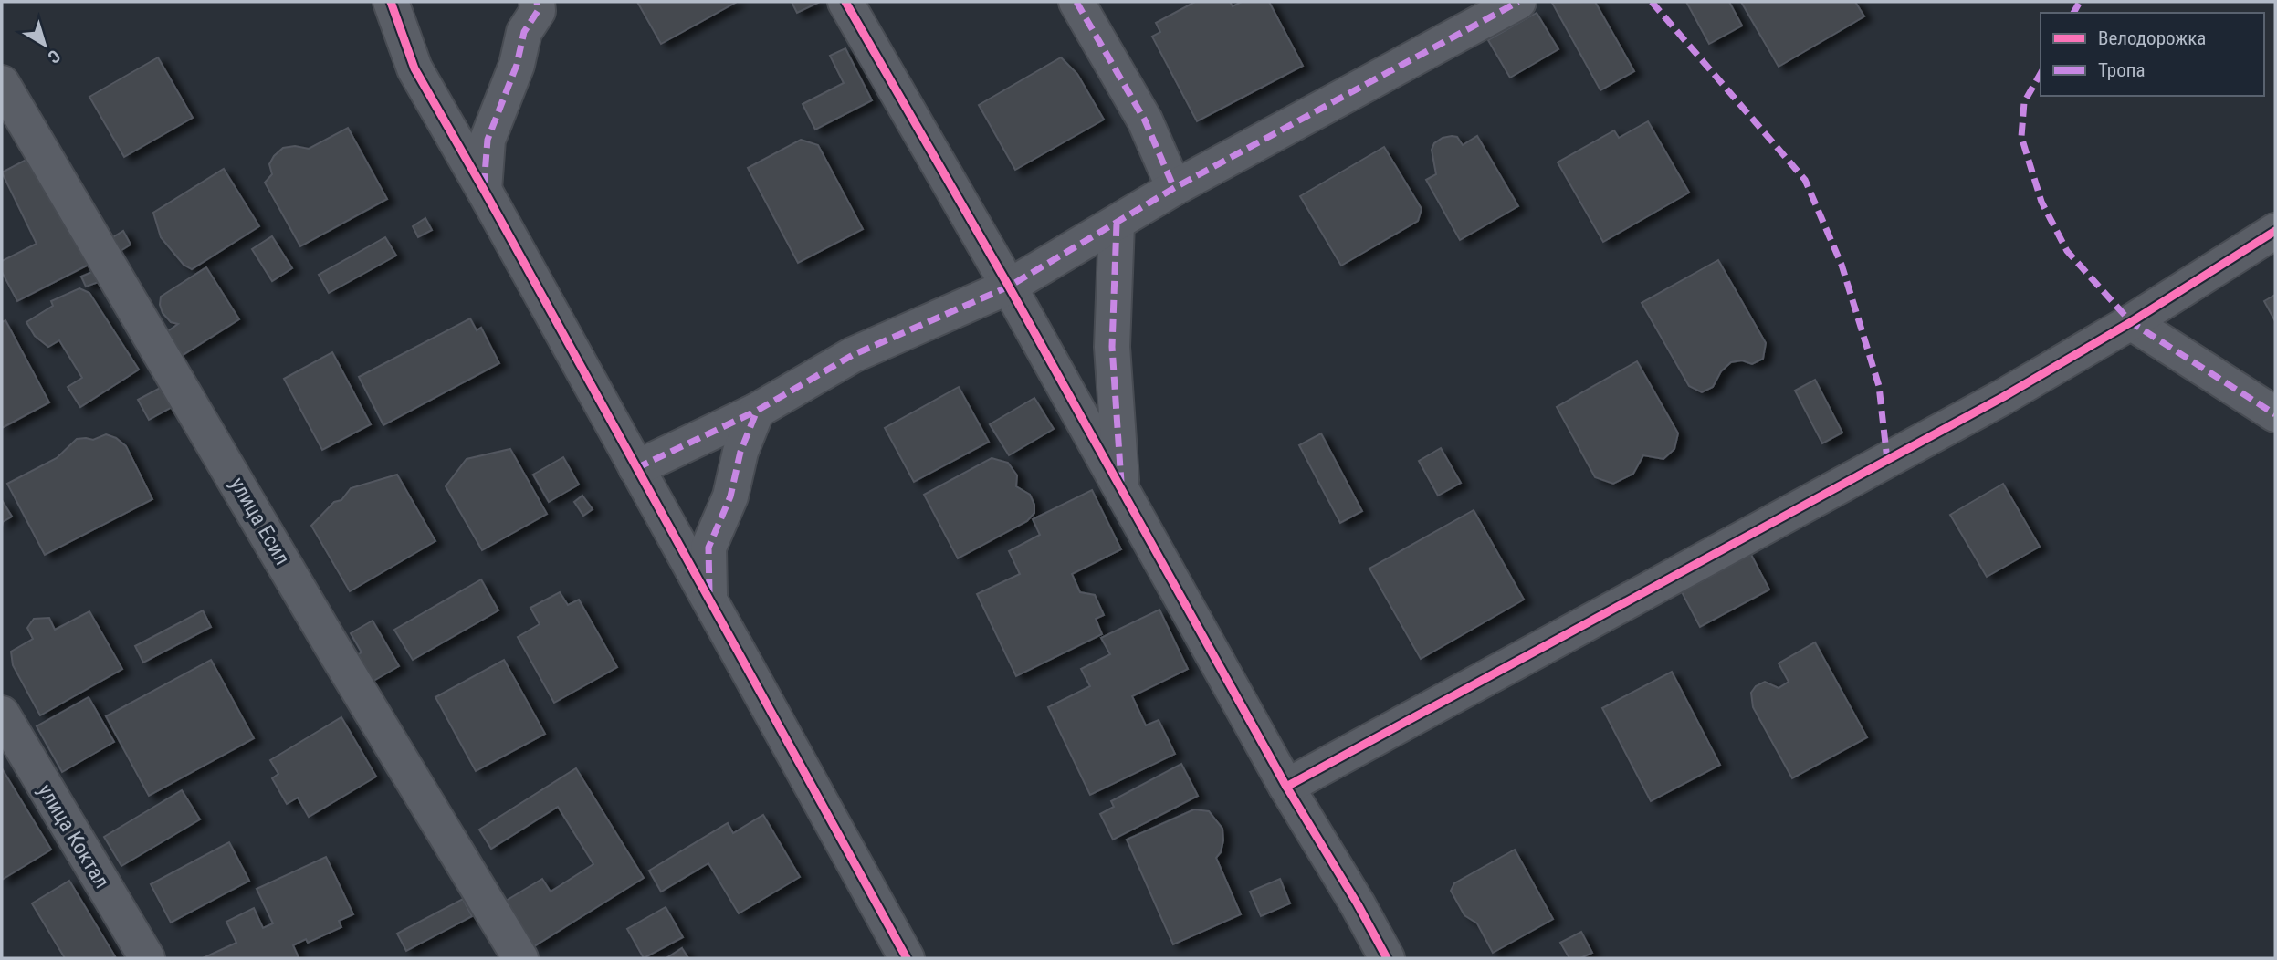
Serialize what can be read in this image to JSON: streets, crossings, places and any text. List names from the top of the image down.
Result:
{
  "streets": {
    "street": ["улица Есил", "улица Коктал"]
  },
  "legend": ["Велодорожка", "Тропа"],
  "north": "bottom right"
}
